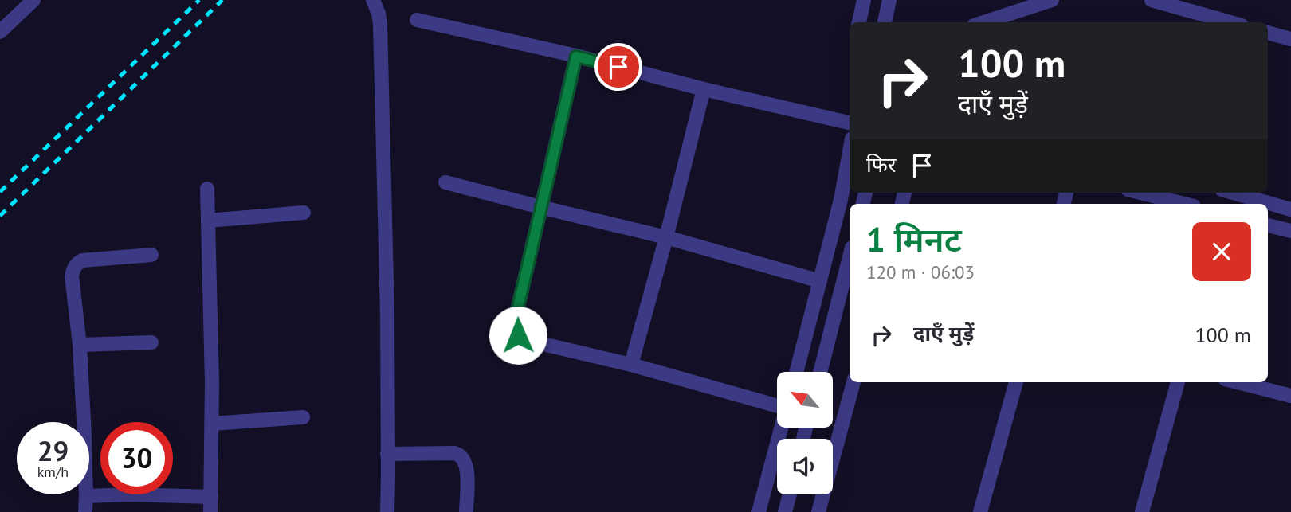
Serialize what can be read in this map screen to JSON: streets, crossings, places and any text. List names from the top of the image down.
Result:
{
  "north": "top left",
  "page": {
    "turn": ["100 m", "दाएँ मुड़ें"],
    "then": "फिर",
    "heading": ["1 मिनट", "120 m · 06:03"],
    "list": [
      {
        "name": "दाएँ मुड़ें",
        "value": "100 m"
      }
    ],
    "speed": "29 km/h",
    "limit": "30"
  }
}
